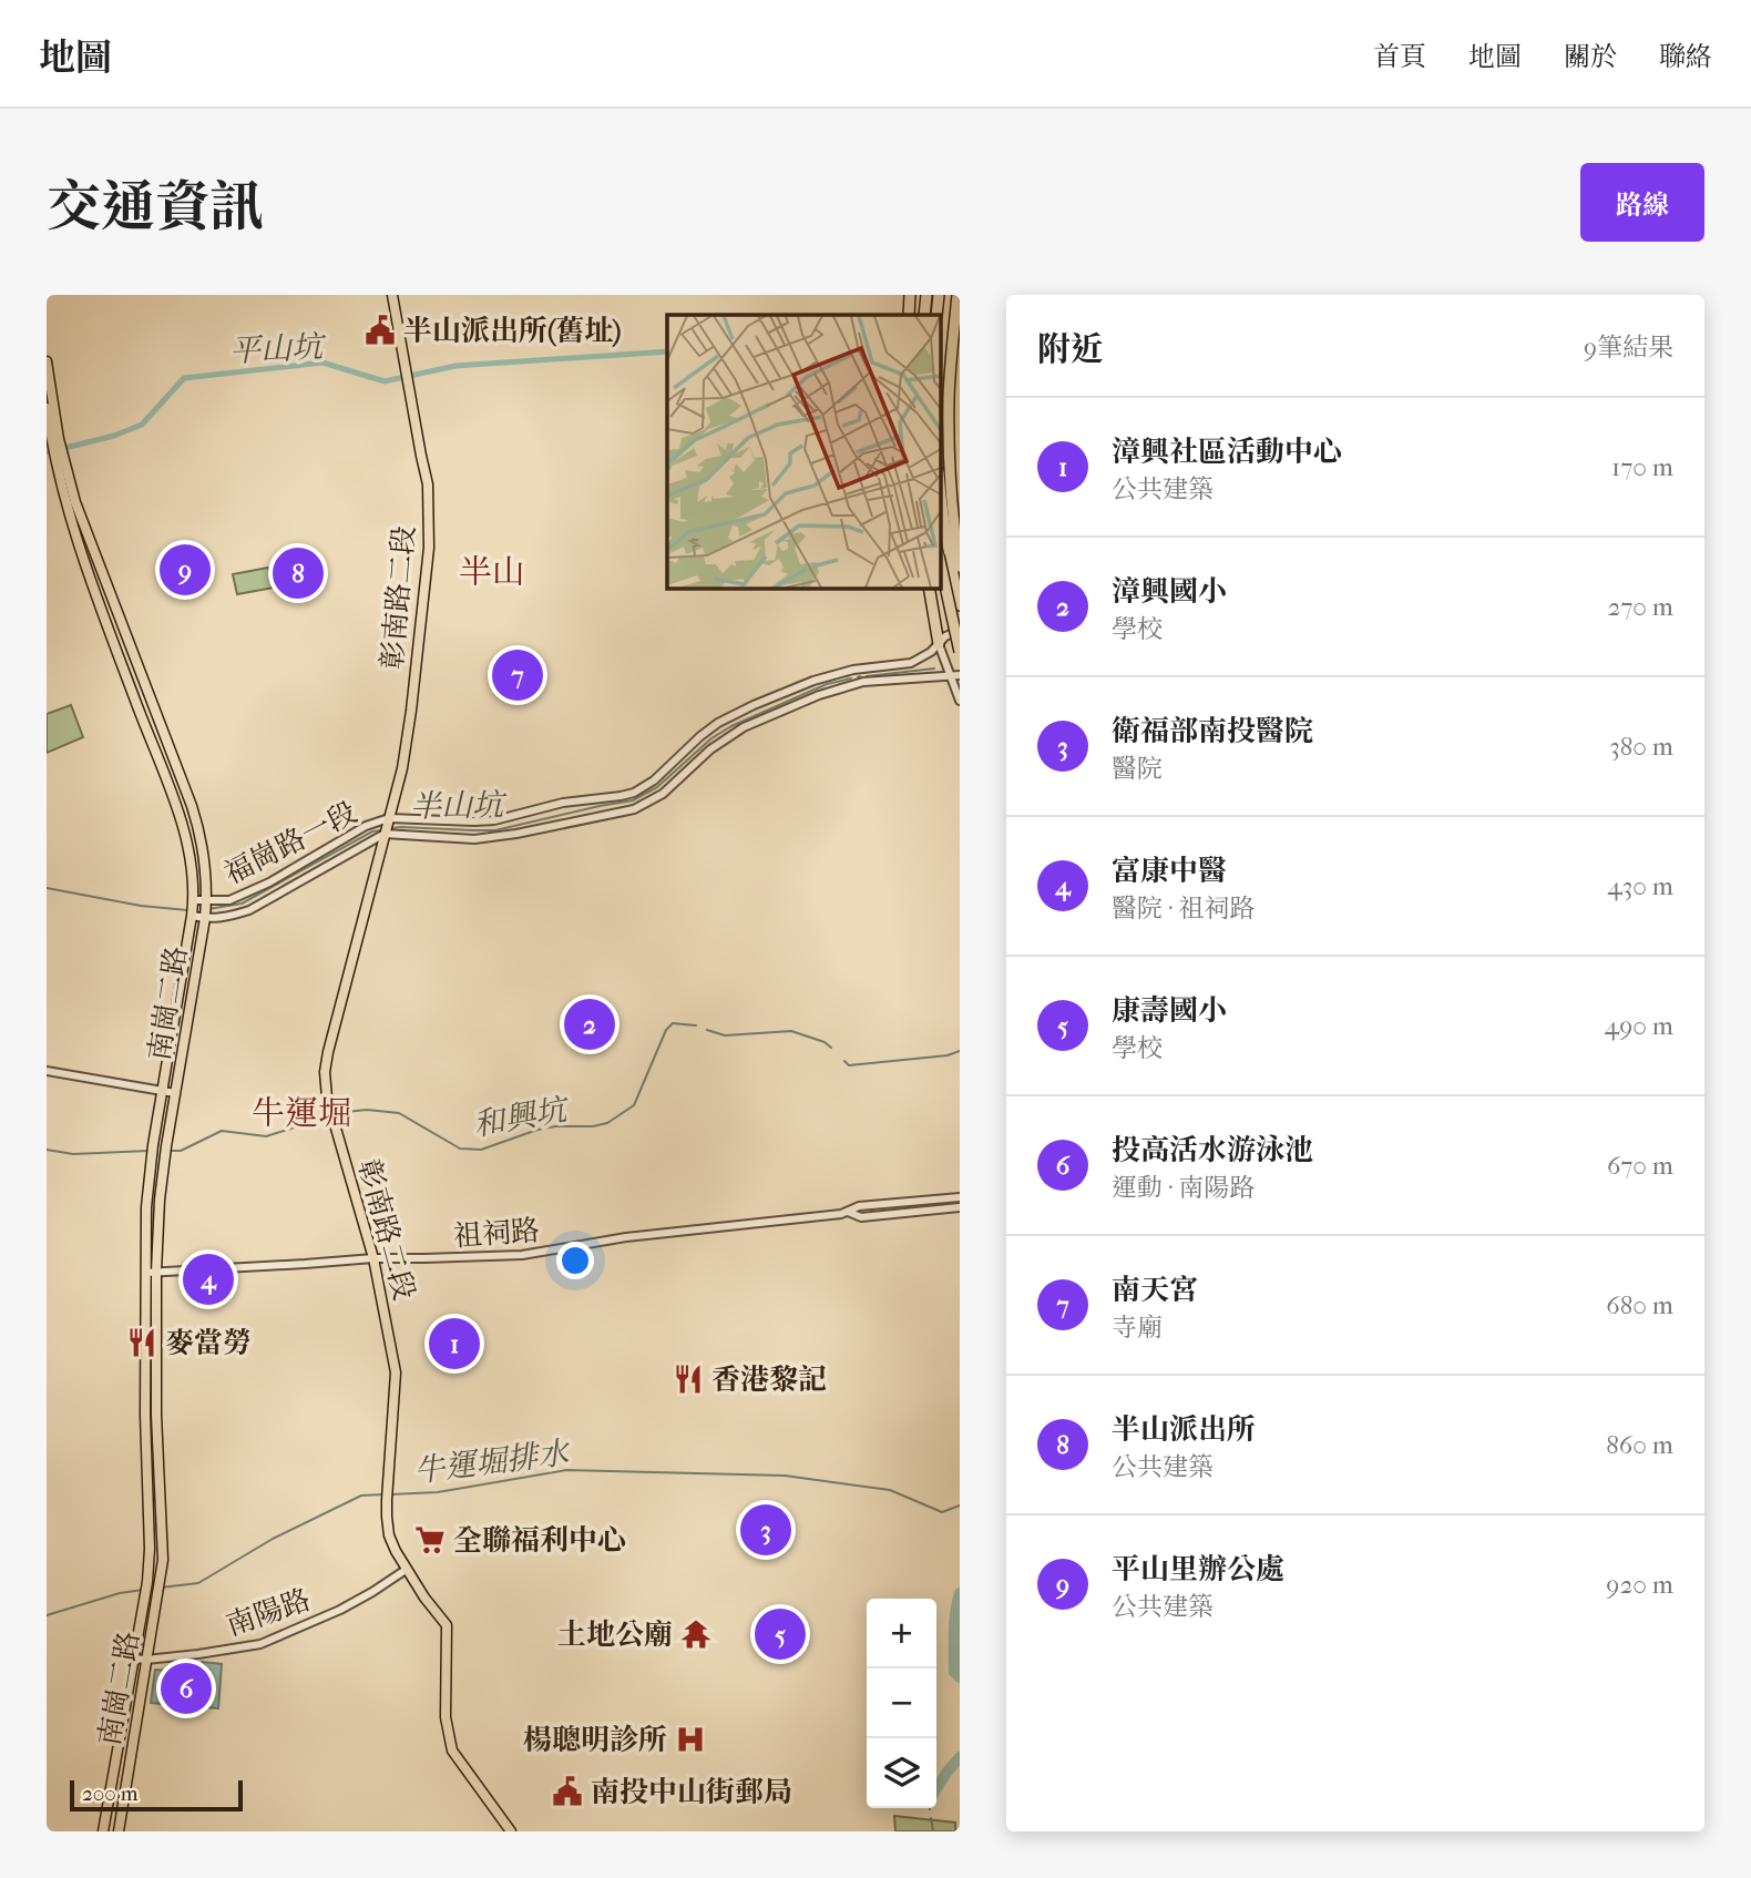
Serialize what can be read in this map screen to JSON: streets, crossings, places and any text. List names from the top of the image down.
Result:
{
  "streets": {
    "main road": ["彰南路二段", "南崗二路"],
    "street": ["福崗路一段", "祖祠路", "南陽路"]
  },
  "crossings": [
    ["彰南路二段", "福崗路一段"],
    ["彰南路二段", "祖祠路"],
    ["彰南路二段", "南陽路"],
    ["福崗路一段", "南崗二路"],
    ["南崗二路", "祖祠路"],
    ["南崗二路", "南陽路"]
  ],
  "districts": ["半山", "牛運堀"],
  "water": [
    "平山坑",
    "半山坑",
    "和興坑",
    "牛運堀排水"
  ],
  "places": {
    "public building": ["半山派出所(舊址)", "南投中山街郵局"],
    "restaurant": ["麥當勞", "香港黎記"],
    "supermarket": ["全聯福利中心"],
    "temple": ["土地公廟"],
    "hospital": ["楊聰明診所"]
  },
  "scale_bar": "200 m",
  "page": {
    "header": "地圖",
    "nav": [
      "首頁",
      "地圖",
      "關於",
      "聯絡"
    ],
    "title": "交通資訊",
    "buttons": "路線",
    "heading": ["附近", "9筆結果"],
    "list": [
      {
        "mark": "1",
        "name": "漳興社區活動中心",
        "note": "公共建築",
        "value": "170 m"
      },
      {
        "mark": "2",
        "name": "漳興國小",
        "note": "學校",
        "value": "270 m"
      },
      {
        "mark": "3",
        "name": "衛福部南投醫院",
        "note": "醫院",
        "value": "380 m"
      },
      {
        "mark": "4",
        "name": "富康中醫",
        "note": "醫院 · 祖祠路",
        "value": "430 m"
      },
      {
        "mark": "5",
        "name": "康壽國小",
        "note": "學校",
        "value": "490 m"
      },
      {
        "mark": "6",
        "name": "投高活水游泳池",
        "note": "運動 · 南陽路",
        "value": "670 m"
      },
      {
        "mark": "7",
        "name": "南天宮",
        "note": "寺廟",
        "value": "680 m"
      },
      {
        "mark": "8",
        "name": "半山派出所",
        "note": "公共建築",
        "value": "860 m"
      },
      {
        "mark": "9",
        "name": "平山里辦公處",
        "note": "公共建築",
        "value": "920 m"
      }
    ],
    "pins": [
      "9",
      "8",
      "7",
      "2",
      "4",
      "1",
      "3",
      "5",
      "6"
    ],
    "map_buttons": ["+", "−"],
    "scale": "200 m"
  }
}
